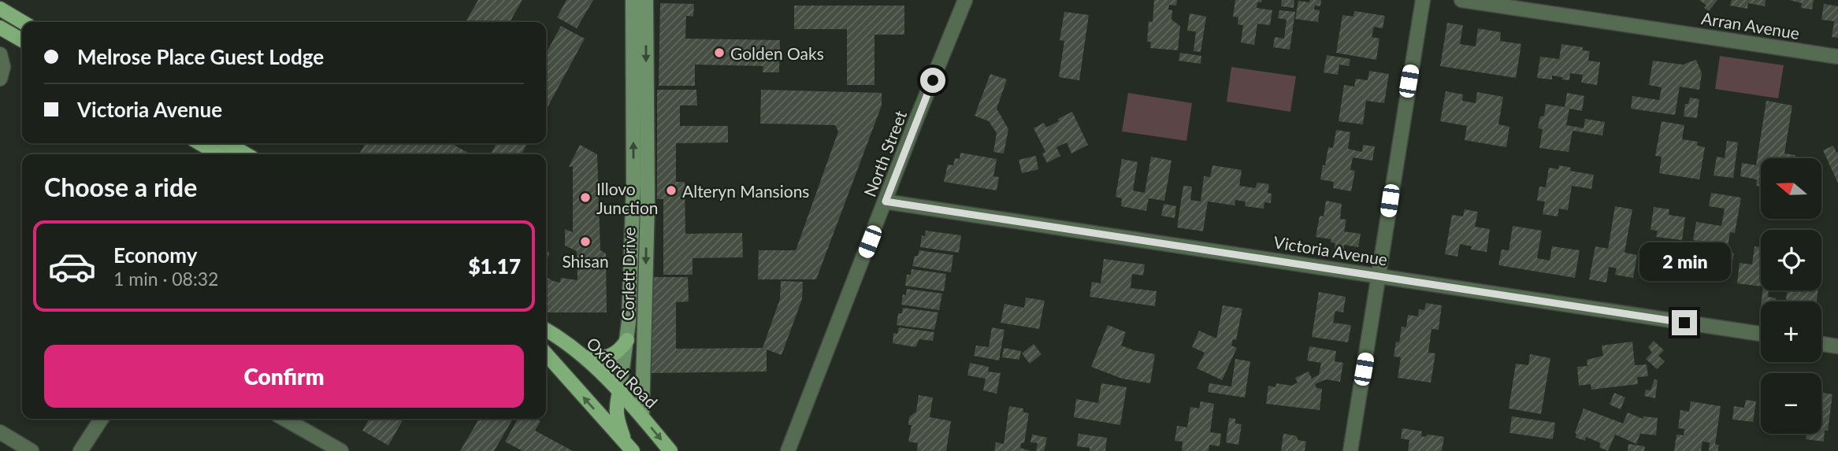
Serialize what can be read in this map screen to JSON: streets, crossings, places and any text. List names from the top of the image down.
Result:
{
  "streets": {
    "main road": ["Corlett Drive", "Oxford Road"],
    "street": ["Arran Avenue", "North Street", "Victoria Avenue"]
  },
  "crossings": [
    ["North Street", "Victoria Avenue"],
    ["Corlett Drive", "Oxford Road"]
  ],
  "places": [
    "Golden Oaks",
    "Alteryn Mansions",
    "Illovo Junction",
    "Shisan"
  ],
  "north": "left",
  "page": {
    "banner": ["Melrose Place Guest Lodge", "Victoria Avenue"],
    "heading": "Choose a ride",
    "map_buttons": ["+", "−"],
    "list": [
      {
        "name": "Economy",
        "note": "1 min · 08:32",
        "value": "$1.17"
      }
    ],
    "bubble": "2 min",
    "buttons": "Confirm"
  }
}
